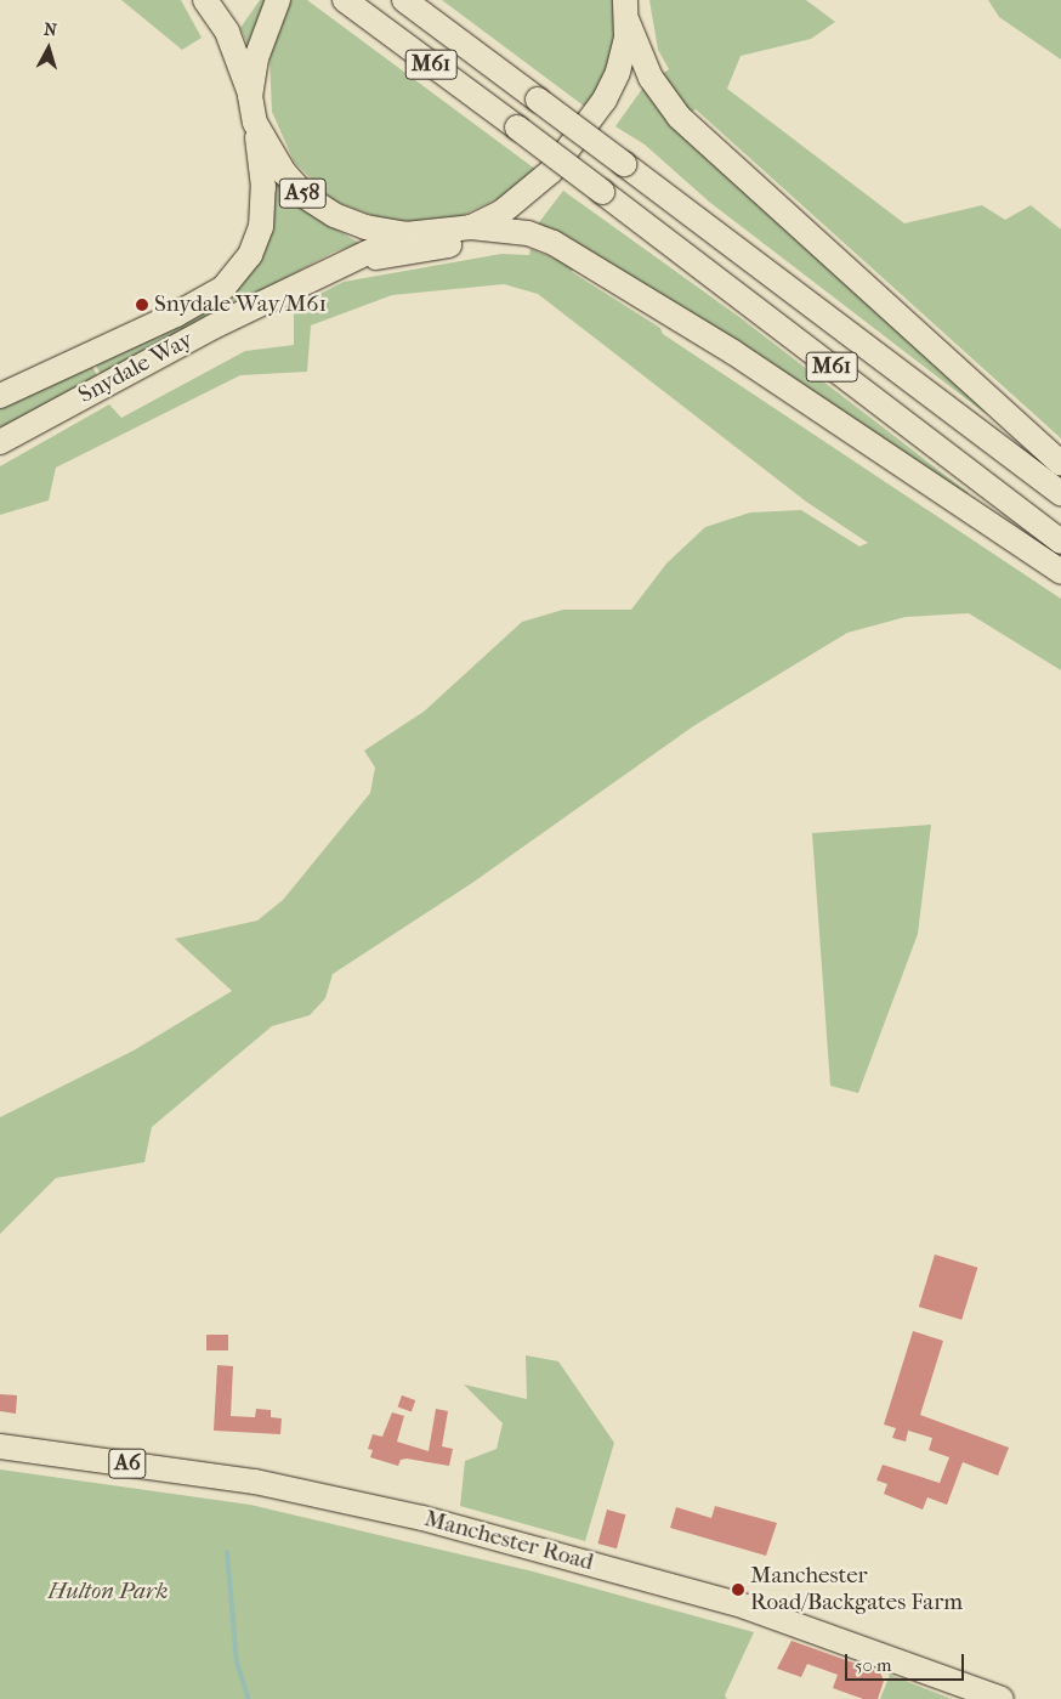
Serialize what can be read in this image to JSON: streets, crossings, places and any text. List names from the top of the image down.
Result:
{
  "streets": {
    "highway": [
      "M61",
      "A58",
      "Snydale Way",
      "A6",
      "Manchester Road"
    ]
  },
  "crossings": [
    ["A58", "Snydale Way"]
  ],
  "parks": ["Hulton Park"],
  "places": ["Snydale Way/M61", "Manchester Road/Backgates Farm"],
  "scale_bar": "50 m",
  "north": "top"
}
